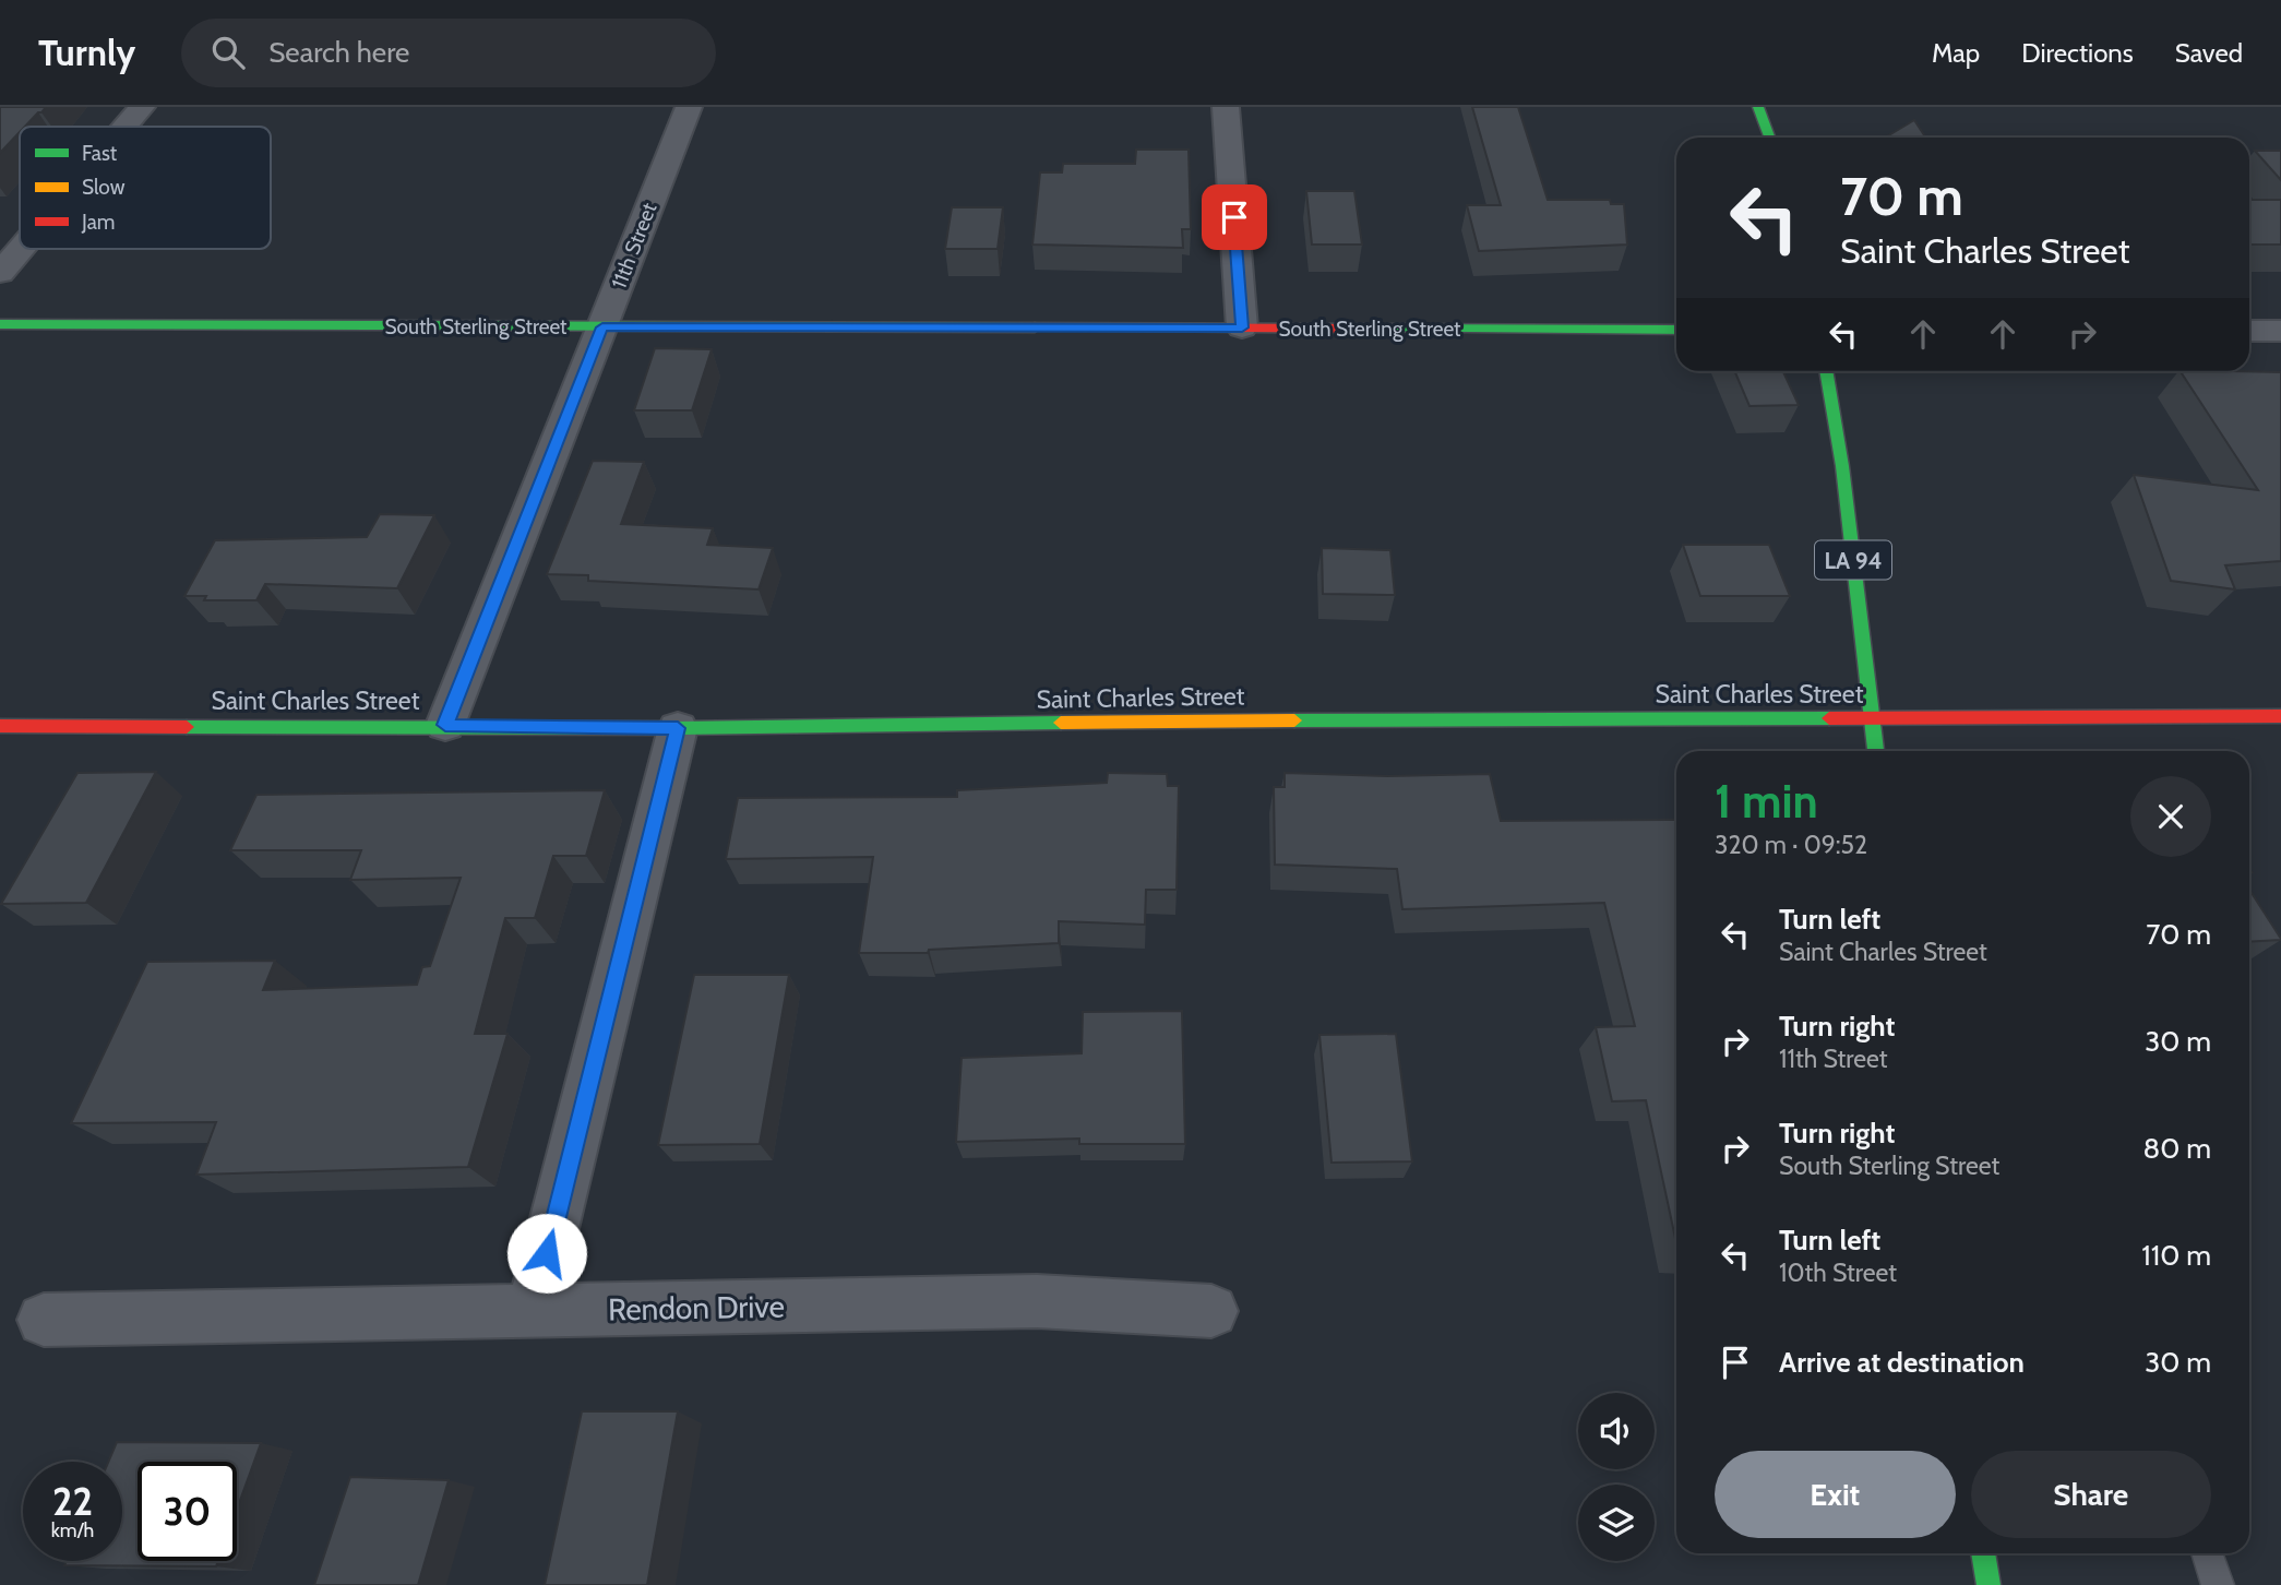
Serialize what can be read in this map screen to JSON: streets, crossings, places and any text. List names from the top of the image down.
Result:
{
  "streets": {
    "street": [
      "11th Street",
      "South Sterling Street",
      "LA 94",
      "Saint Charles Street",
      "Rendon Drive"
    ]
  },
  "crossings": [
    ["11th Street", "South Sterling Street"],
    ["11th Street", "Saint Charles Street"],
    ["LA 94", "Saint Charles Street"]
  ],
  "legend": ["Fast", "Slow", "Jam"],
  "page": {
    "header": "Turnly",
    "search": "Search here",
    "nav": ["Map", "Directions", "Saved"],
    "turn": ["70 m", "Saint Charles Street"],
    "heading": ["1 min", "320 m · 09:52"],
    "list": [
      {
        "name": "Turn left",
        "note": "Saint Charles Street",
        "value": "70 m"
      },
      {
        "name": "Turn right",
        "note": "11th Street",
        "value": "30 m"
      },
      {
        "name": "Turn right",
        "note": "South Sterling Street",
        "value": "80 m"
      },
      {
        "name": "Turn left",
        "note": "10th Street",
        "value": "110 m"
      },
      {
        "name": "Arrive at destination",
        "value": "30 m"
      }
    ],
    "buttons": ["Exit", "Share"],
    "speed": "22 km/h",
    "limit": "30"
  }
}
